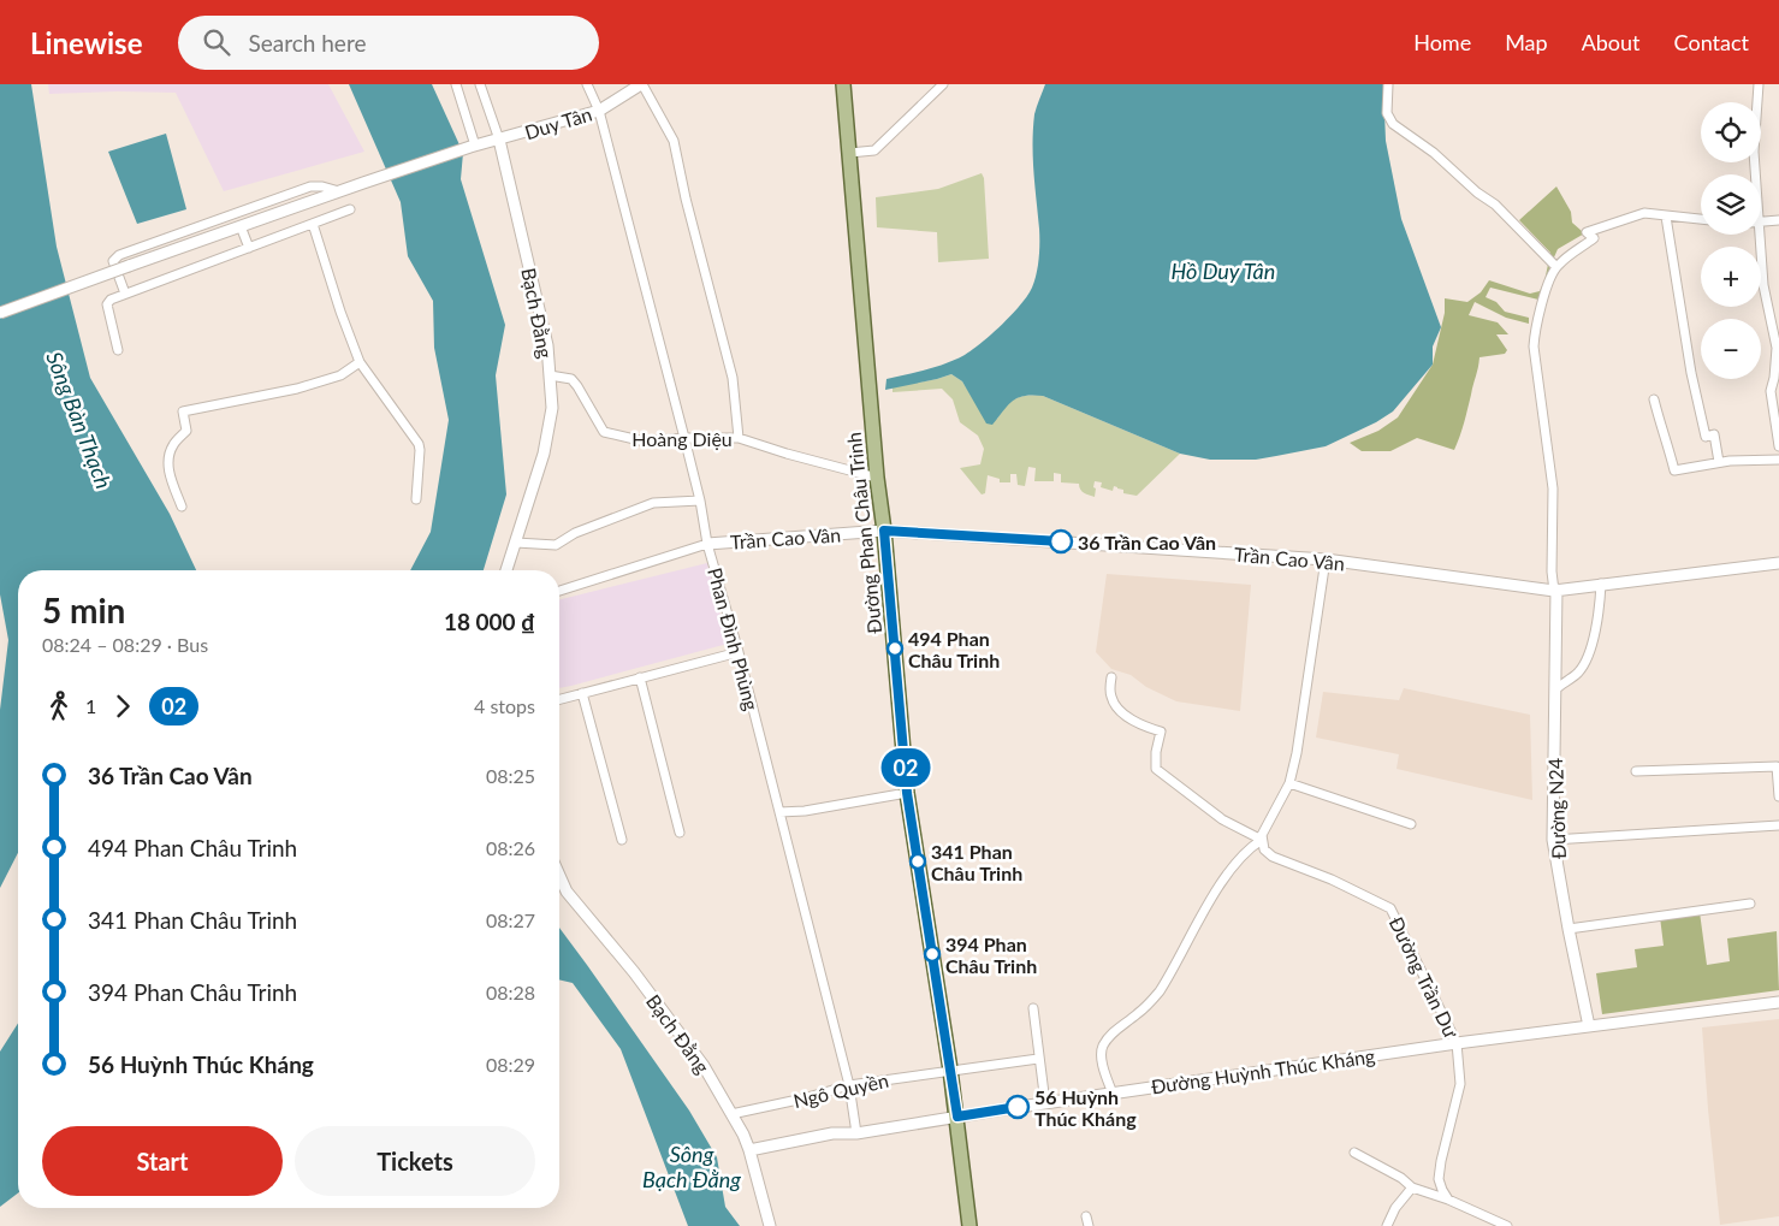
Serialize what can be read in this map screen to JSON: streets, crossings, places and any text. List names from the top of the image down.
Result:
{
  "streets": {
    "main road": ["Đường Phan Châu Trinh"],
    "street": [
      "Duy Tân",
      "Bạch Đằng",
      "Hoàng Diệu",
      "Trần Cao Vân",
      "Phan Đình Phùng",
      "Đường N24",
      "Đường Trần Dư",
      "Đường Huỳnh Thúc Kháng",
      "Ngô Quyền"
    ]
  },
  "crossings": [
    ["Duy Tân", "Bạch Đằng"],
    ["Duy Tân", "Phan Đình Phùng"],
    ["Bạch Đằng", "Hoàng Diệu"],
    ["Bạch Đằng", "Đường Huỳnh Thúc Kháng"],
    ["Bạch Đằng", "Ngô Quyền"],
    ["Hoàng Diệu", "Đường Phan Châu Trinh"],
    ["Hoàng Diệu", "Phan Đình Phùng"],
    ["Đường Phan Châu Trinh", "Trần Cao Vân"],
    ["Đường Phan Châu Trinh", "Đường Huỳnh Thúc Kháng"],
    ["Đường Phan Châu Trinh", "Ngô Quyền"],
    ["Trần Cao Vân", "Phan Đình Phùng"],
    ["Trần Cao Vân", "Đường N24"],
    ["Phan Đình Phùng", "Đường Huỳnh Thúc Kháng"],
    ["Phan Đình Phùng", "Ngô Quyền"],
    ["Đường N24", "Đường Huỳnh Thúc Kháng"],
    ["Đường Trần Dư", "Đường Huỳnh Thúc Kháng"]
  ],
  "water": ["Hồ Duy Tân", "Sông Bàn Thạch", "Sông Bạch Đằng"],
  "places": [
    "36 Trần Cao Vân",
    "494 Phan Châu Trinh",
    "341 Phan Châu Trinh",
    "394 Phan Châu Trinh",
    "56 Huỳnh Thúc Kháng"
  ],
  "lines": ["bus line 02"],
  "page": {
    "header": "Linewise",
    "search": "Search here",
    "nav": [
      "Home",
      "Map",
      "About",
      "Contact"
    ],
    "on_map": "02",
    "map_buttons": ["+", "−"],
    "heading": ["5 min", "08:24 – 08:29 · Bus", "18 000 ₫"],
    "legs": ["1", "02", "4 stops"],
    "list": [
      {
        "name": "36 Trần Cao Vân",
        "value": "08:25"
      },
      {
        "name": "494 Phan Châu Trinh",
        "value": "08:26"
      },
      {
        "name": "341 Phan Châu Trinh",
        "value": "08:27"
      },
      {
        "name": "394 Phan Châu Trinh",
        "value": "08:28"
      },
      {
        "name": "56 Huỳnh Thúc Kháng",
        "value": "08:29"
      }
    ],
    "buttons": ["Start", "Tickets"]
  }
}
